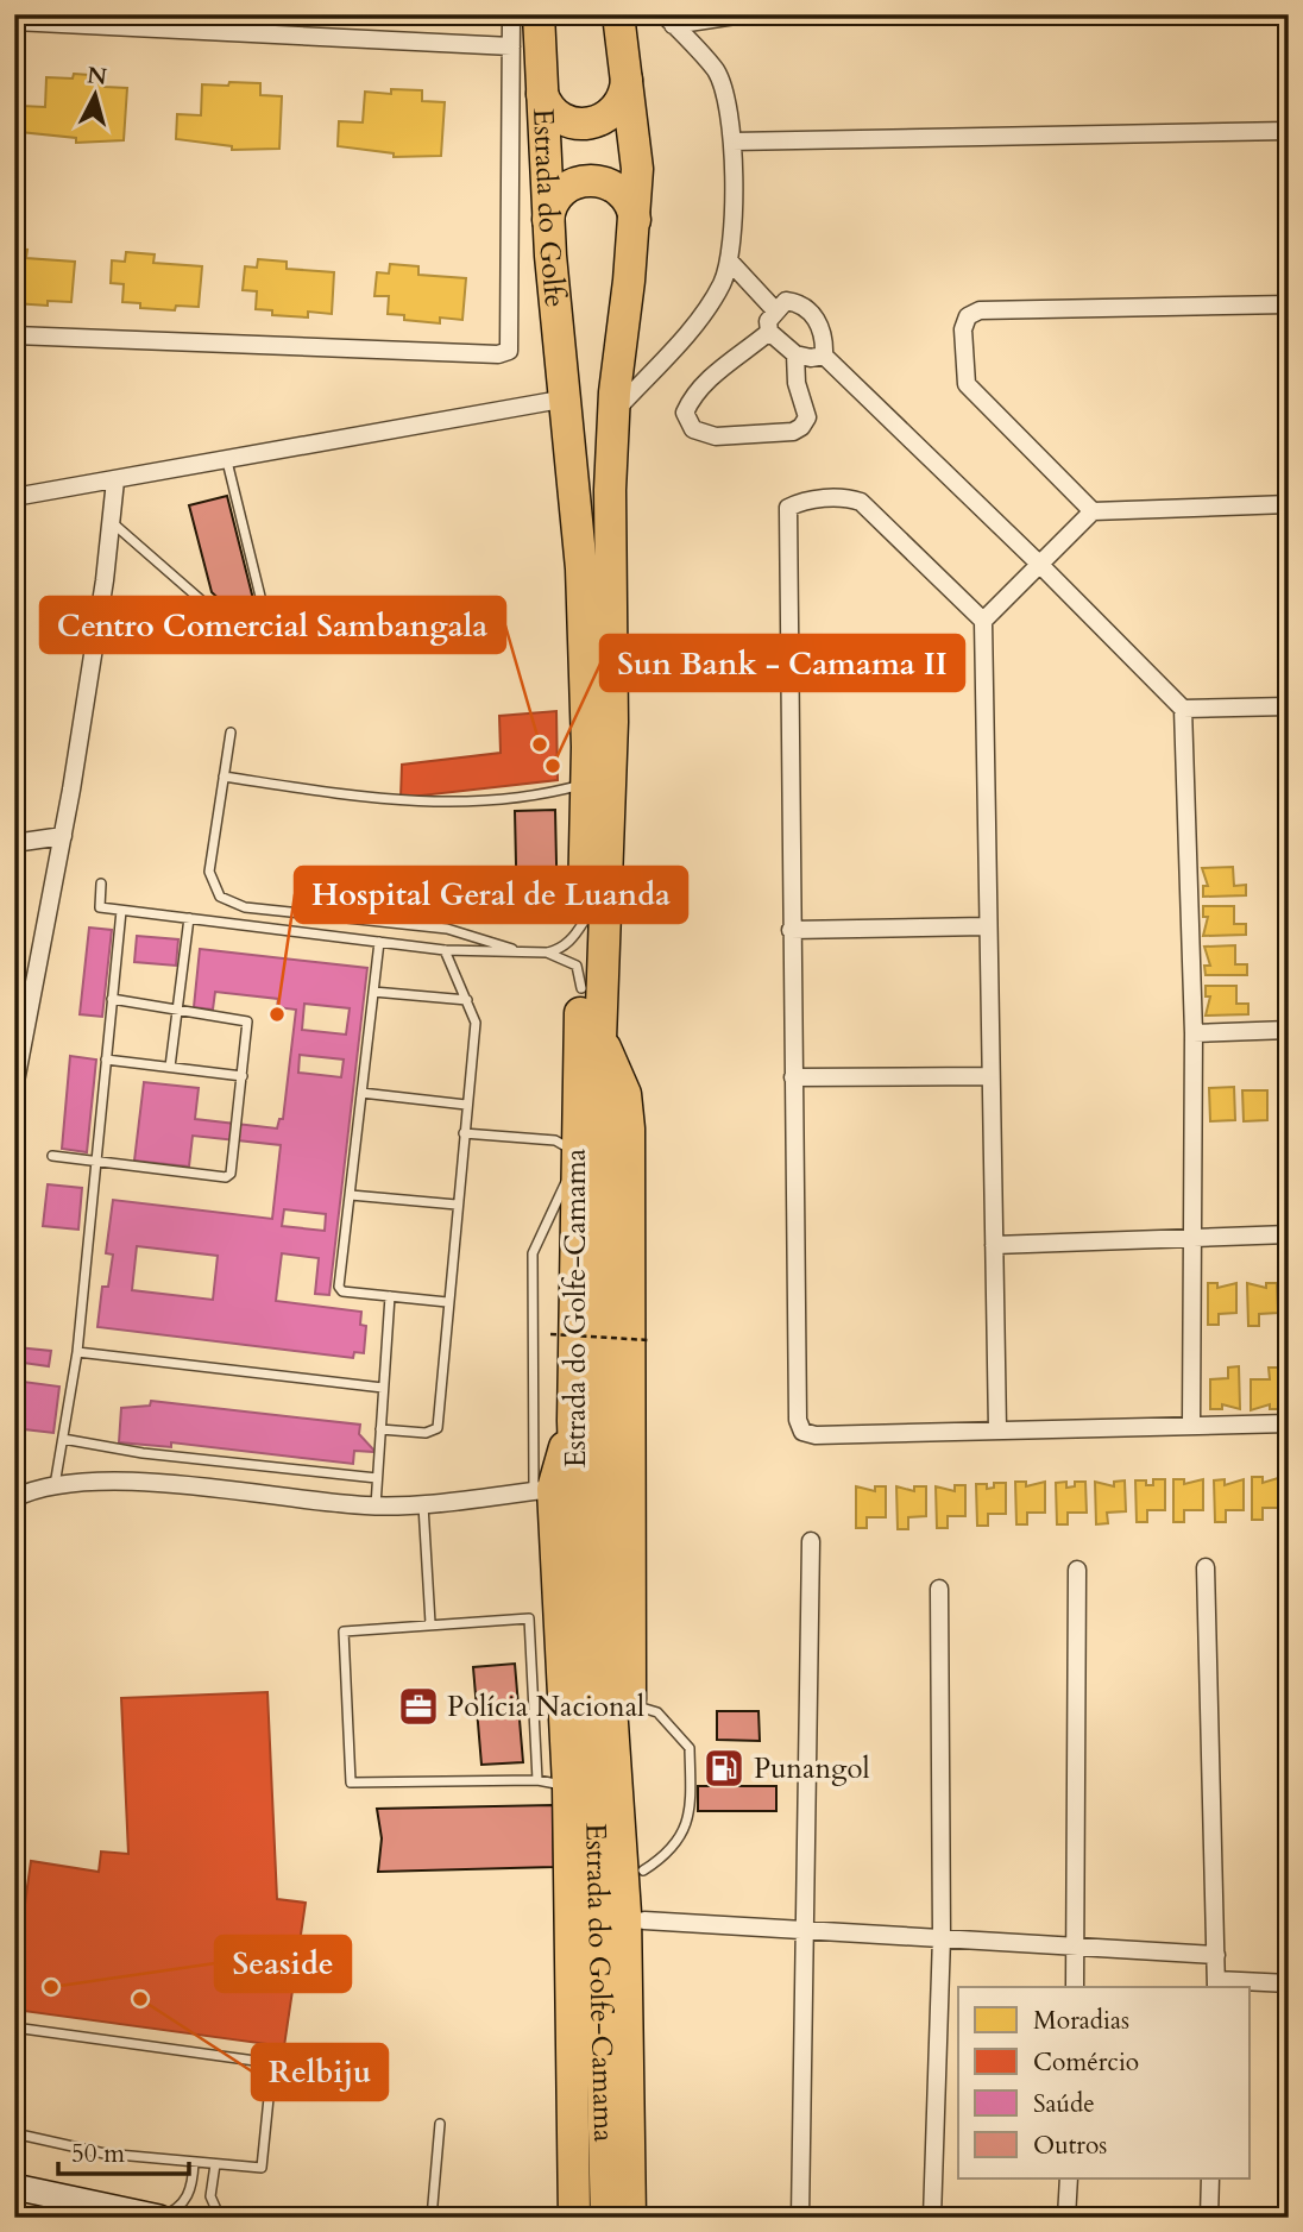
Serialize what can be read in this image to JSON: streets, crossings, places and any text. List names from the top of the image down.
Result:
{
  "streets": {
    "highway": ["Estrada do Golfe", "Estrada do Golfe-Camama"]
  },
  "crossings": [
    ["Estrada do Golfe", "Estrada do Golfe-Camama"]
  ],
  "places": {
    "other": [
      "Centro Comercial Sambangala",
      "Sun Bank - Camama II",
      "Hospital Geral de Luanda",
      "Seaside",
      "Relbiju"
    ],
    "office": ["Polícia Nacional"],
    "fuel station": ["Punangol"]
  },
  "legend": [
    "Moradias",
    "Comércio",
    "Saúde",
    "Outros"
  ],
  "scale_bar": "50 m",
  "north": "top"
}
